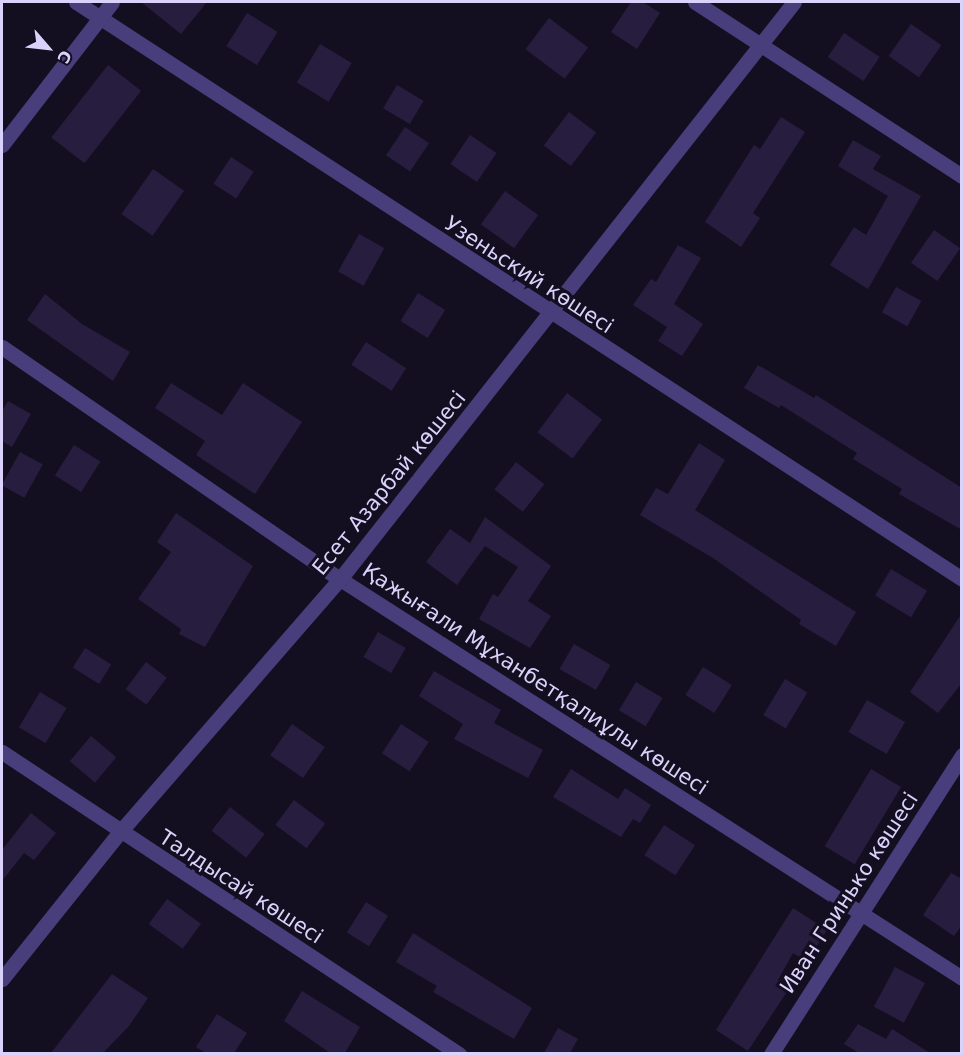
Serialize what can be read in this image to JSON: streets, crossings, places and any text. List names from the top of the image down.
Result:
{
  "streets": {
    "street": [
      "Узеньский көшесі",
      "Есет Азарбай көшесі",
      "Қажығали Мұханбетқалиұлы көшесі",
      "Талдысай көшесі",
      "Иван Гринько көшесі"
    ]
  },
  "crossings": [
    ["Узеньский көшесі", "Есет Азарбай көшесі"],
    ["Есет Азарбай көшесі", "Қажығали Мұханбетқалиұлы көшесі"],
    ["Есет Азарбай көшесі", "Талдысай көшесі"],
    ["Қажығали Мұханбетқалиұлы көшесі", "Иван Гринько көшесі"]
  ],
  "north": "bottom right"
}
